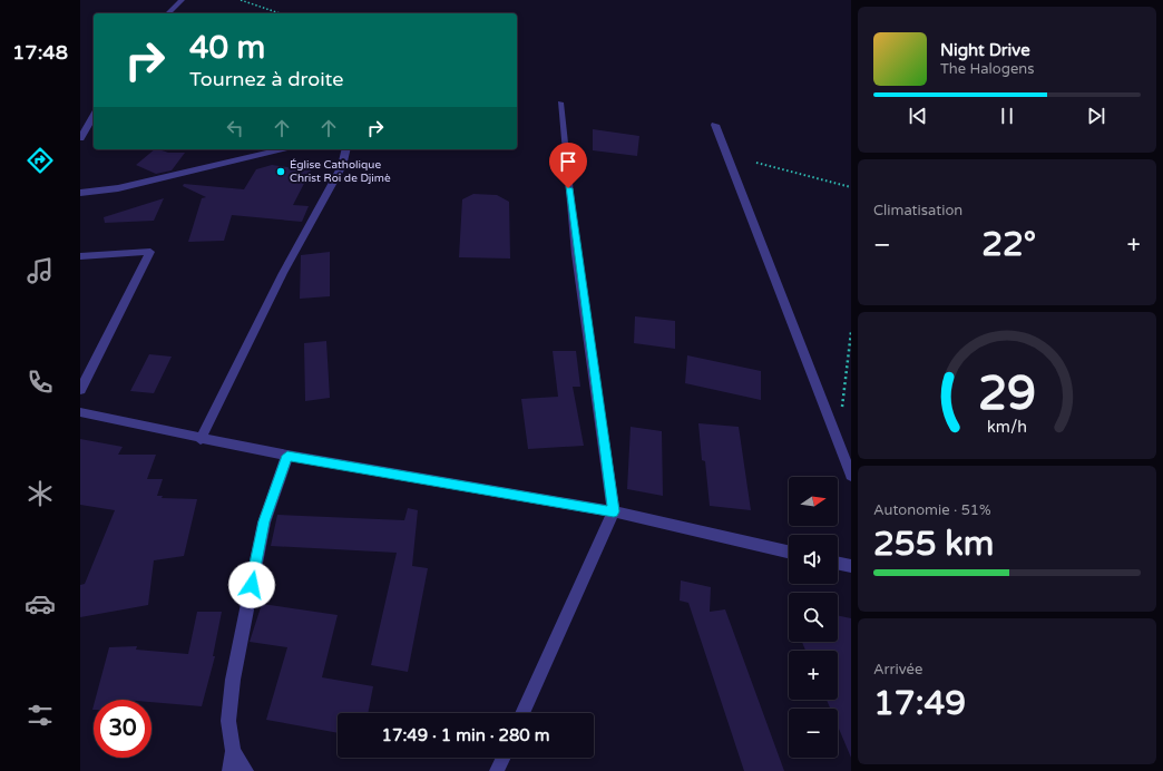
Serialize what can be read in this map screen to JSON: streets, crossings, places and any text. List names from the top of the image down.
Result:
{
  "places": ["Église Catholique Christ Roi de Djimè"],
  "north": "right",
  "page": {
    "tabs": "17:48",
    "turn": ["40 m", "Tournez à droite"],
    "song": ["Night Drive", "The Halogens"],
    "tile": [
      "Climatisation",
      ["Autonomie · 51%", "255 km"],
      ["Arrivée", "17:49"]
    ],
    "heat": ["−", "22°", "+"],
    "map_buttons": ["+", "−"],
    "limit": "30",
    "trip": "17:49 · 1 min · 280 m",
    "gauge": ["29", "km/h"]
  }
}
